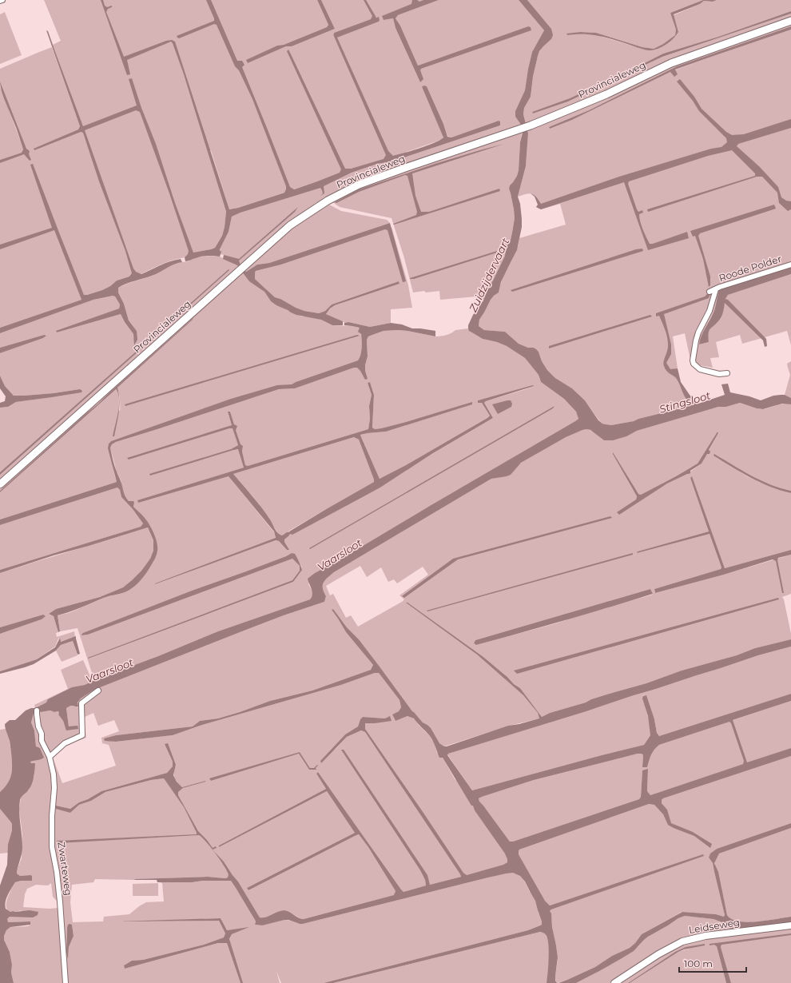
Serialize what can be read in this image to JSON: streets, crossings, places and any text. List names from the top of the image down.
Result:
{
  "streets": {
    "main road": ["Provincialeweg"],
    "street": ["Roode Polder", "Zwarteweg", "Leidseweg"]
  },
  "water": ["Zuidzijdervaart", "Stingsloot", "Vaarsloot"],
  "scale_bar": "100 m"
}
